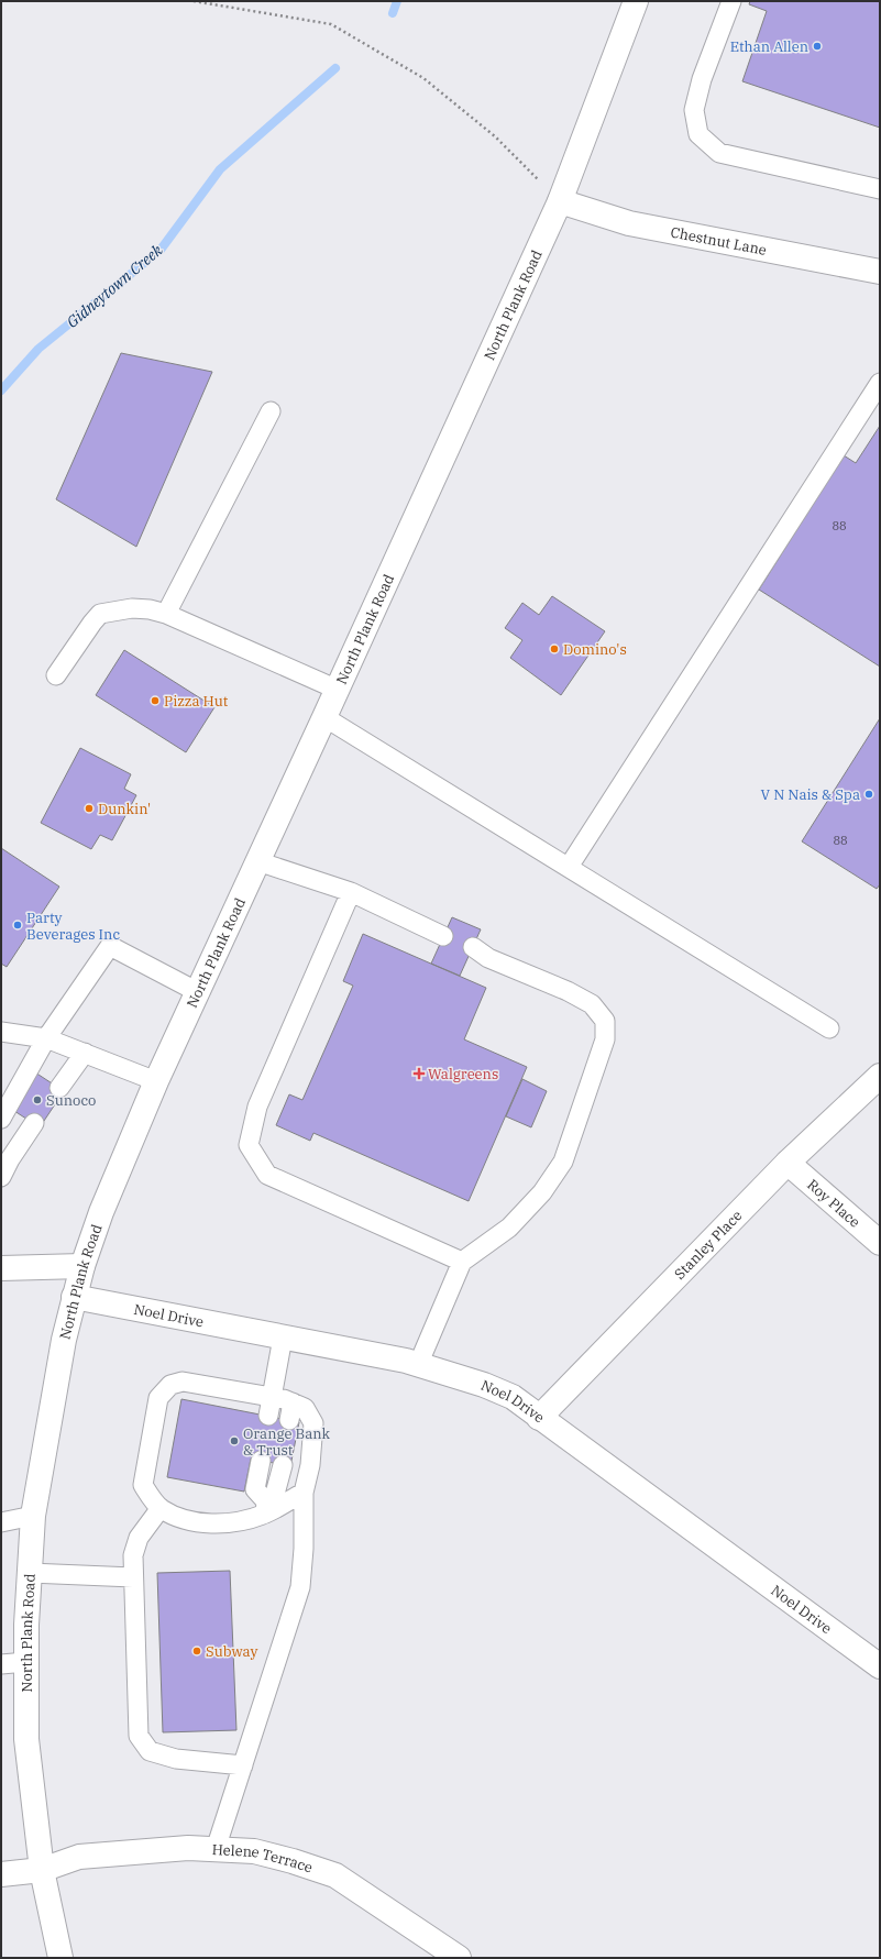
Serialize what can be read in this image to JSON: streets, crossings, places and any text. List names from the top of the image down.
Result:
{
  "streets": {
    "street": [
      "Chestnut Lane",
      "North Plank Road",
      "Roy Place",
      "Stanley Place",
      "Noel Drive",
      "Helene Terrace"
    ]
  },
  "crossings": [
    ["Chestnut Lane", "North Plank Road"],
    ["North Plank Road", "Noel Drive"],
    ["North Plank Road", "Helene Terrace"],
    ["Roy Place", "Stanley Place"],
    ["Stanley Place", "Noel Drive"]
  ],
  "water": ["Gidneytown Creek"],
  "places": {
    "other": [
      "Ethan Allen",
      "Domino's",
      "Pizza Hut",
      "V N Nais & Spa",
      "Dunkin'",
      "Party Beverages Inc",
      "Sunoco",
      "Orange Bank & Trust",
      "Subway"
    ],
    "health": ["Walgreens"]
  },
  "house_numbers": ["88", "88"]
}
